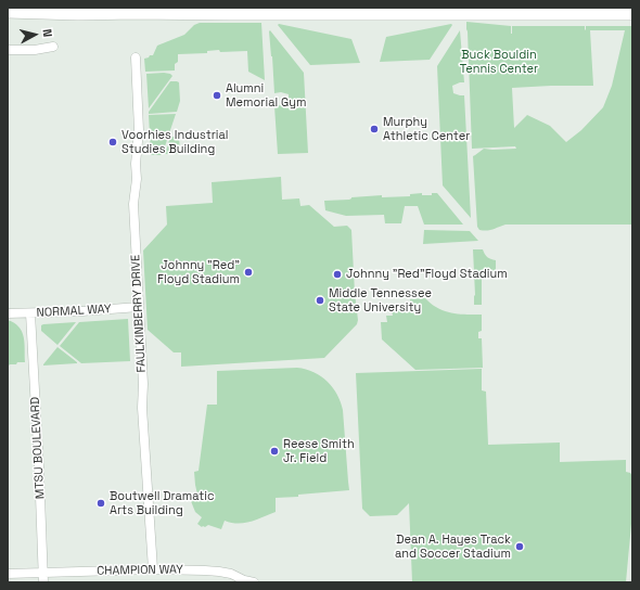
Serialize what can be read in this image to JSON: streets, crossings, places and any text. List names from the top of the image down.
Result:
{
  "streets": {
    "street": [
      "NORMAL WAY",
      "FAULKINBERRY DRIVE",
      "MTSU BOULEVARD",
      "CHAMPION WAY"
    ]
  },
  "crossings": [
    ["NORMAL WAY", "FAULKINBERRY DRIVE"],
    ["NORMAL WAY", "MTSU BOULEVARD"],
    ["FAULKINBERRY DRIVE", "CHAMPION WAY"],
    ["MTSU BOULEVARD", "CHAMPION WAY"]
  ],
  "parks": ["Buck Bouldin Tennis Center"],
  "places": [
    "Alumni Memorial Gym",
    "Murphy Athletic Center",
    "Voorhies Industrial Studies Building",
    "Johnny \"Red\" Floyd Stadium",
    "Johnny \"Red\"Floyd Stadium",
    "Middle Tennessee State University",
    "Reese Smith Jr. Field",
    "Boutwell Dramatic Arts Building",
    "Dean A. Hayes Track and Soccer Stadium"
  ],
  "north": "right"
}
